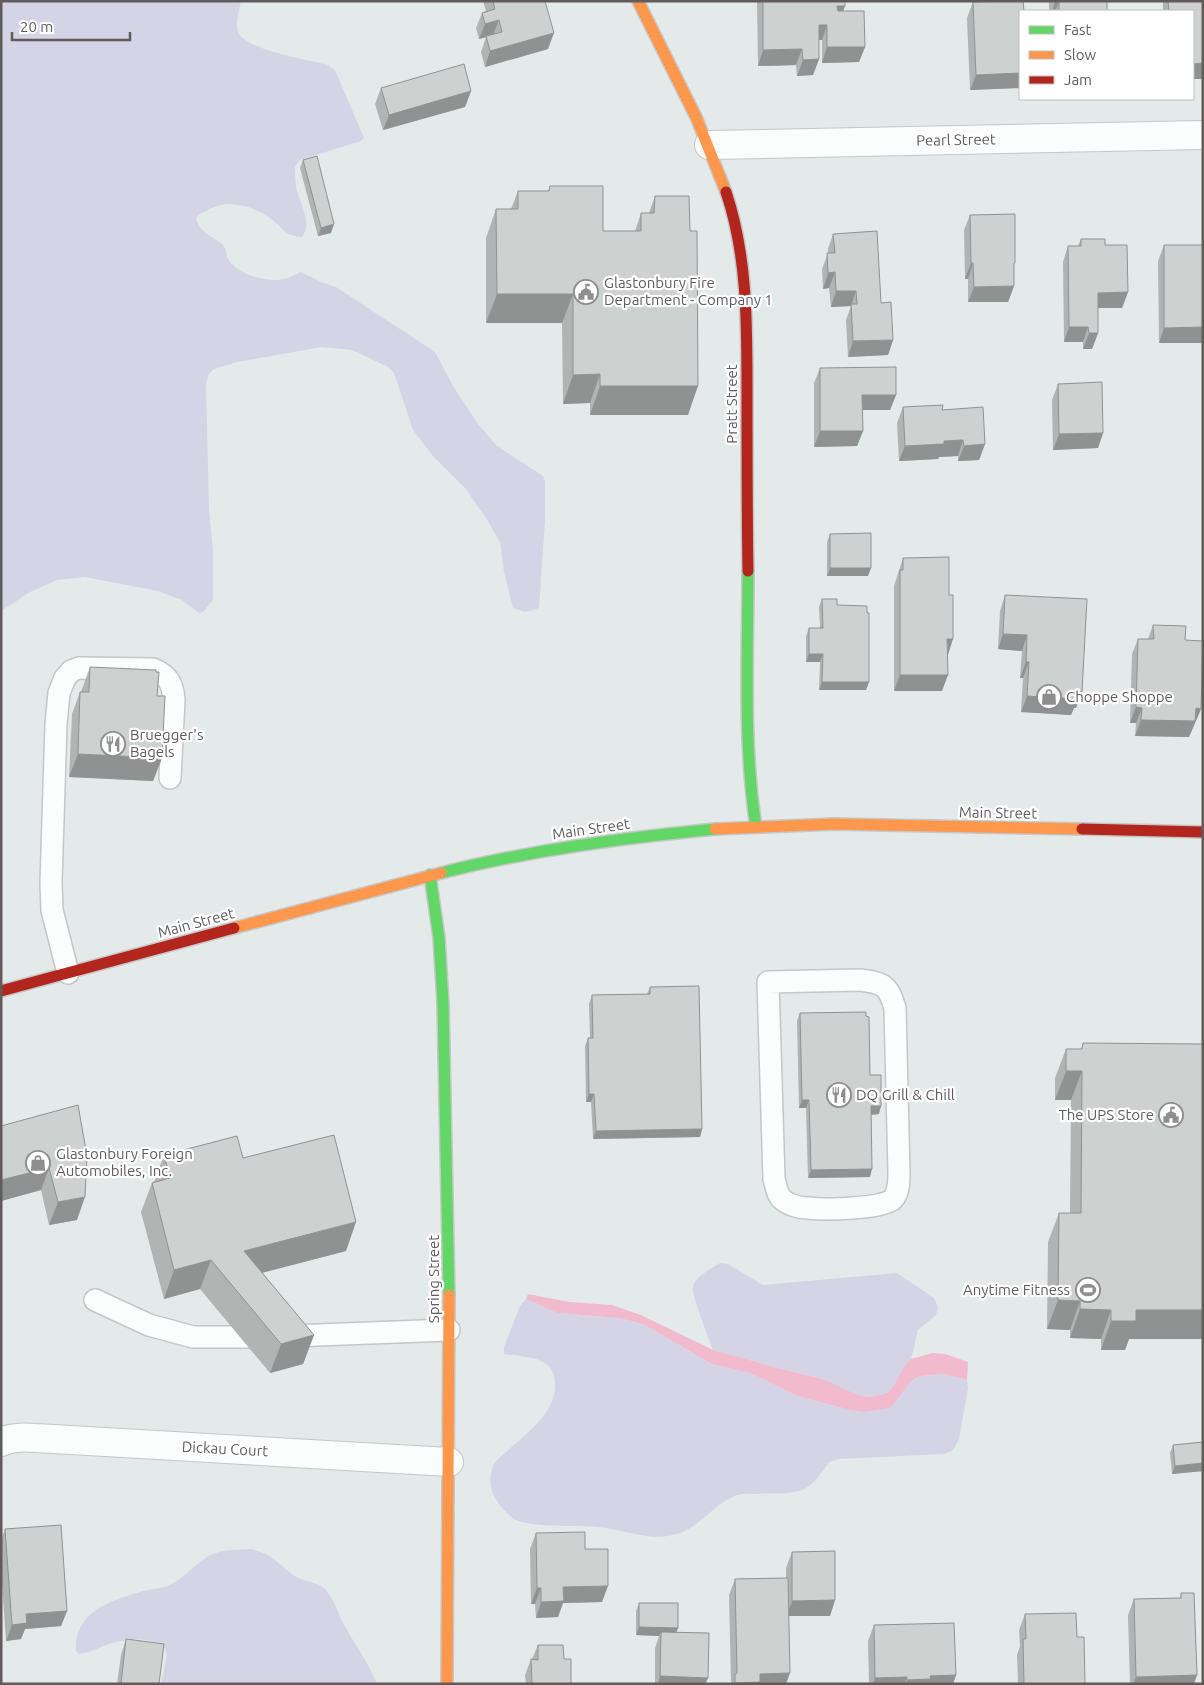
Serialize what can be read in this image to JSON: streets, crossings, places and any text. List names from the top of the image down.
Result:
{
  "streets": {
    "street": [
      "Pearl Street",
      "Pratt Street",
      "Main Street",
      "Spring Street",
      "Dickau Court"
    ]
  },
  "crossings": [
    ["Pearl Street", "Pratt Street"],
    ["Pratt Street", "Main Street"],
    ["Main Street", "Spring Street"],
    ["Spring Street", "Dickau Court"]
  ],
  "places": {
    "public building": ["Glastonbury Fire Department - Company 1", "The UPS Store"],
    "shop": ["Choppe Shoppe", "Glastonbury Foreign Automobiles, Inc."],
    "restaurant": ["Bruegger's Bagels", "DQ Grill & Chill"],
    "sports": ["Anytime Fitness"]
  },
  "legend": ["Fast", "Slow", "Jam"],
  "scale_bar": "20 m"
}
